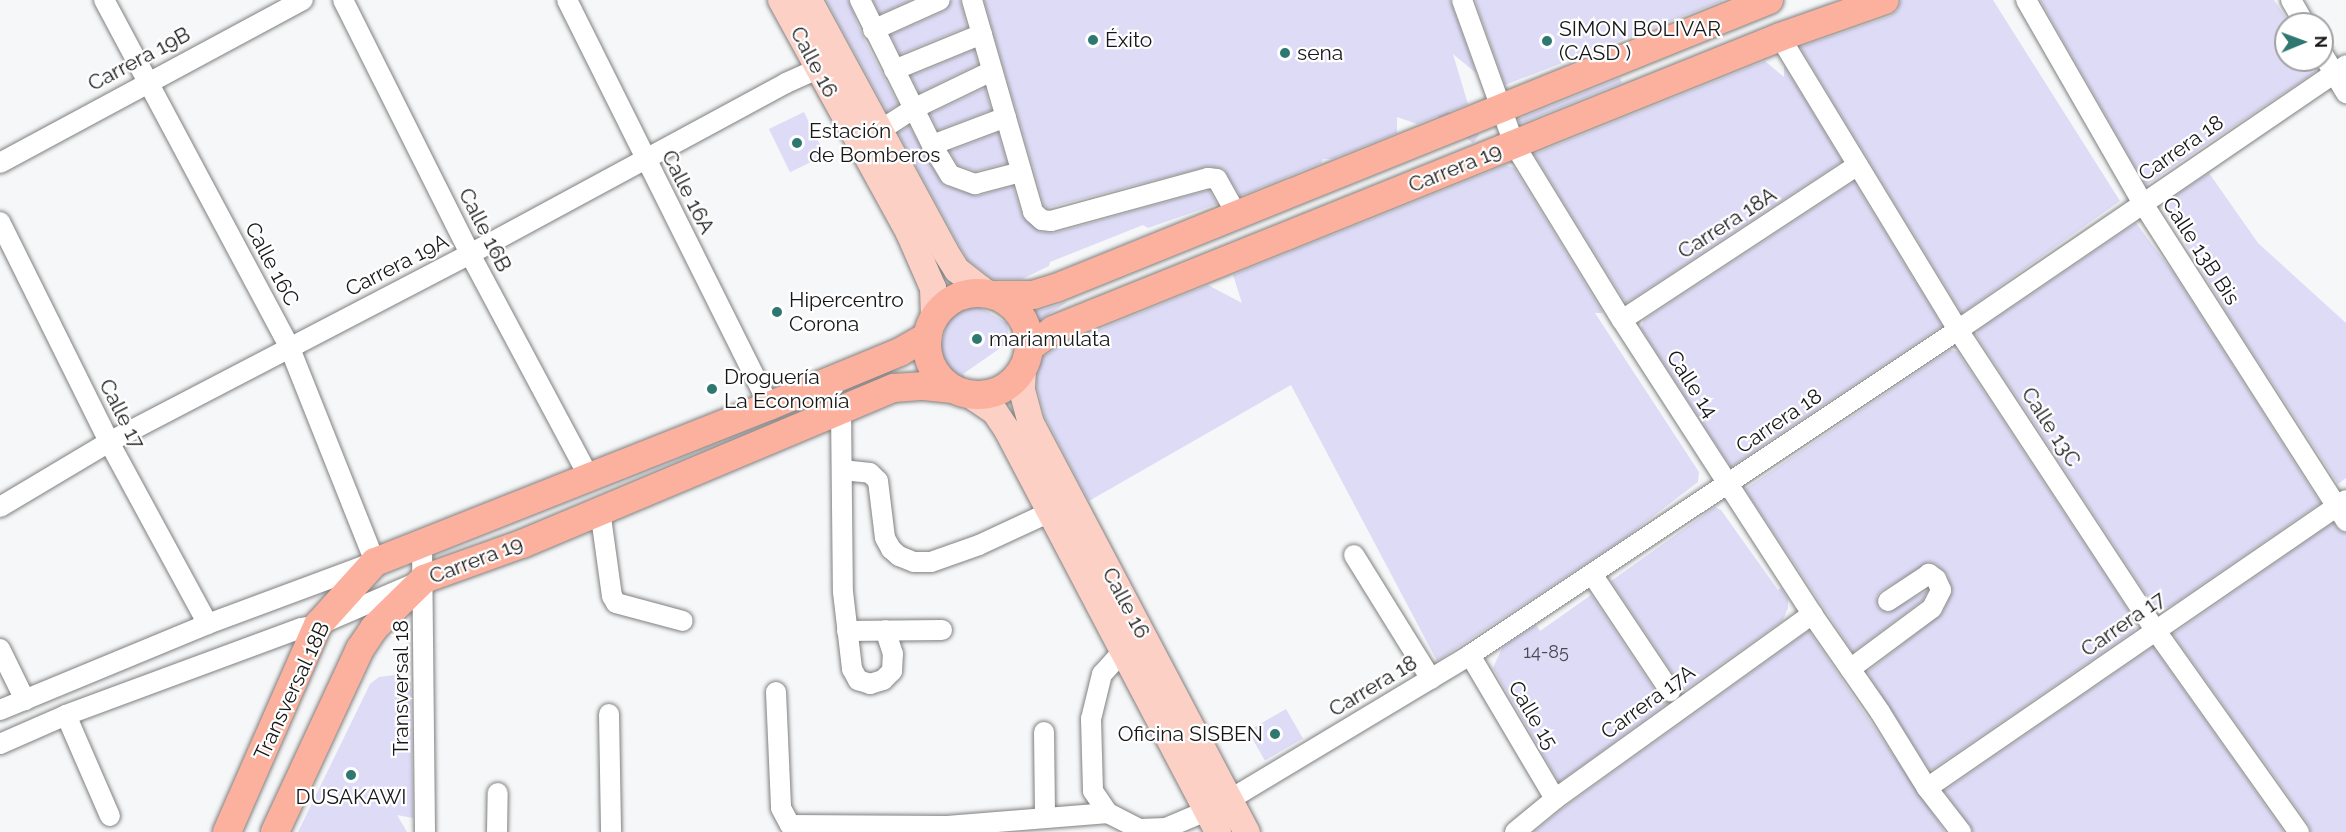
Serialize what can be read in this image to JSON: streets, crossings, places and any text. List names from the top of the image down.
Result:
{
  "streets": {
    "highway": ["Carrera 19", "Transversal 18B"],
    "main road": ["Calle 16"],
    "street": [
      "Carrera 19B",
      "Carrera 18",
      "Calle 16A",
      "Carrera 18A",
      "Calle 16B",
      "Calle 13B Bis",
      "Calle 16C",
      "Carrera 19A",
      "Calle 14",
      "Calle 17",
      "Calle 13C",
      "Carrera 17",
      "Transversal 18",
      "Carrera 17A",
      "Calle 15"
    ]
  },
  "crossings": [
    ["Carrera 19B", "Calle 16C"],
    ["Calle 16", "Carrera 18"],
    ["Calle 16", "Carrera 19"],
    ["Calle 16", "Carrera 19A"],
    ["Carrera 18", "Calle 13B Bis"],
    ["Carrera 18", "Calle 14"],
    ["Carrera 18", "Calle 13C"],
    ["Carrera 18", "Calle 15"],
    ["Carrera 19", "Calle 16A"],
    ["Carrera 19", "Calle 16B"],
    ["Carrera 19", "Calle 16C"],
    ["Carrera 19", "Calle 14"],
    ["Carrera 19", "Calle 17"],
    ["Carrera 19", "Calle 13C"],
    ["Carrera 19", "Transversal 18"],
    ["Carrera 19", "Transversal 18B"],
    ["Calle 16A", "Carrera 19A"],
    ["Carrera 18A", "Calle 14"],
    ["Carrera 18A", "Calle 13C"],
    ["Calle 16B", "Carrera 19A"],
    ["Calle 13B Bis", "Carrera 17"],
    ["Calle 16C", "Carrera 19A"],
    ["Calle 16C", "Transversal 18B"],
    ["Carrera 19A", "Calle 17"],
    ["Calle 14", "Carrera 17"],
    ["Calle 14", "Carrera 17A"],
    ["Calle 13C", "Carrera 17"],
    ["Transversal 18", "Transversal 18B"],
    ["Carrera 17A", "Calle 15"]
  ],
  "places": [
    "Éxito",
    "SIMON BOLIVAR (CASD )",
    "sena",
    "Estación de Bomberos",
    "Hipercentro Corona",
    "mariamulata",
    "Droguería La Economía",
    "Oficina SISBEN",
    "DUSAKAWI"
  ],
  "house_numbers": ["14-85"],
  "north": "right"
}
